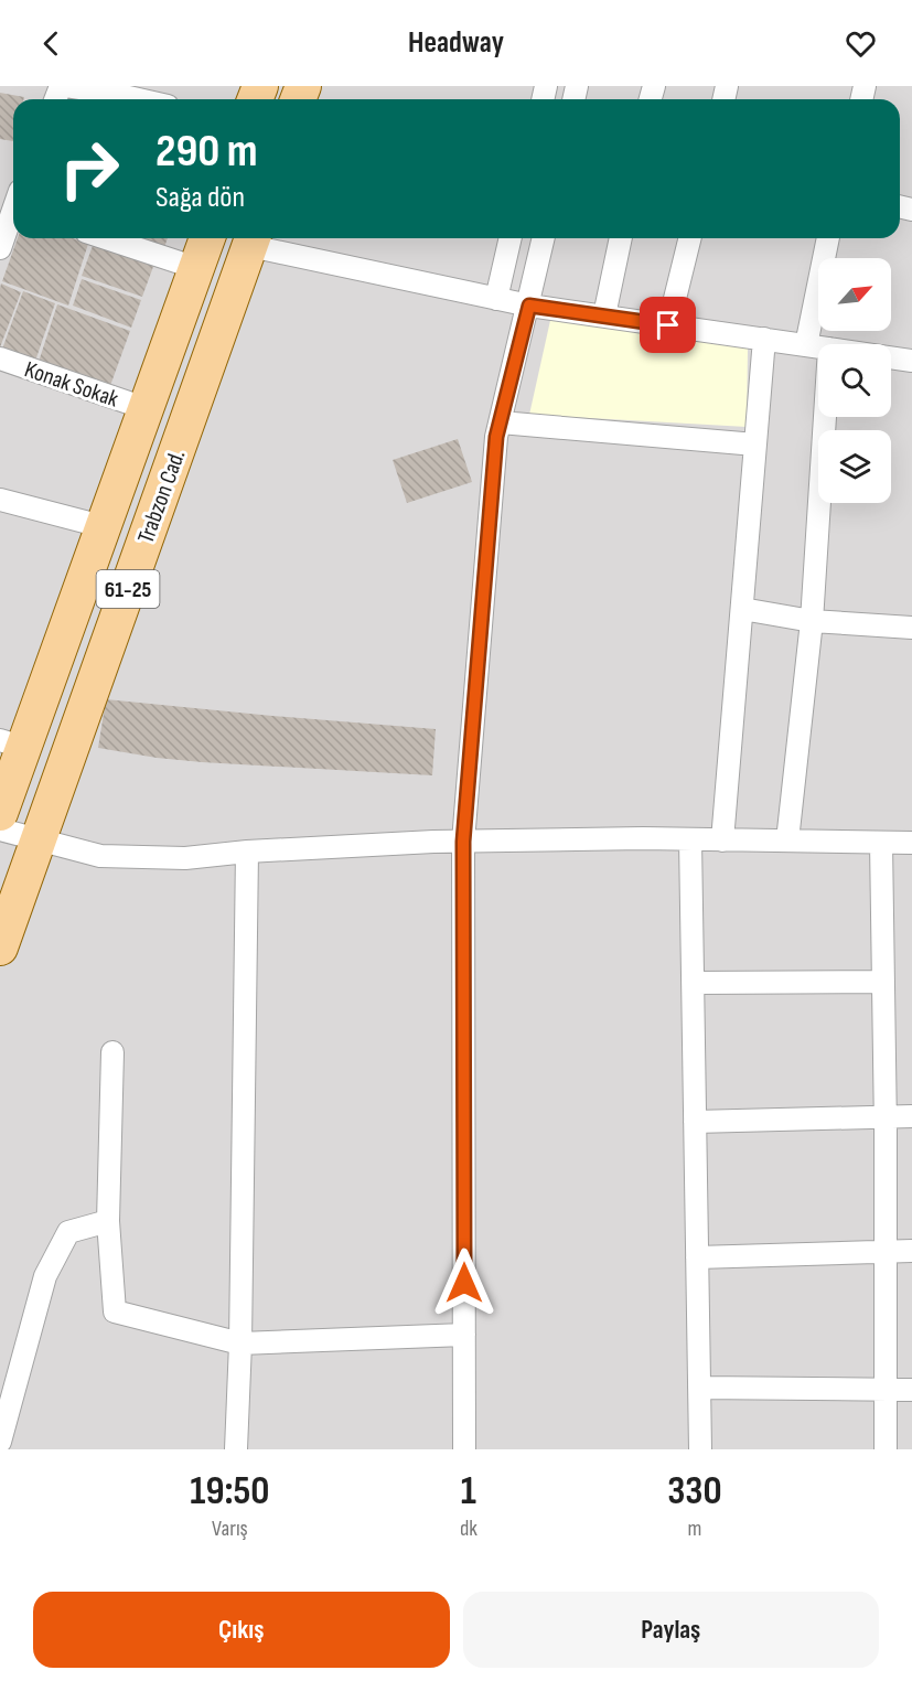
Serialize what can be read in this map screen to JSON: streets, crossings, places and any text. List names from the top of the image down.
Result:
{
  "streets": {
    "main road": ["Trabzon Cad.", "61-25"],
    "street": ["Konak Sokak"]
  },
  "crossings": [
    ["Konak Sokak", "Trabzon Cad."]
  ],
  "north": "top right",
  "page": {
    "header": "Headway",
    "turn": ["290 m", "Sağa dön"],
    "eta": [
      "19:50",
      "Varış",
      "1",
      "dk",
      "330",
      "m"
    ],
    "buttons": ["Çıkış", "Paylaş"]
  }
}
